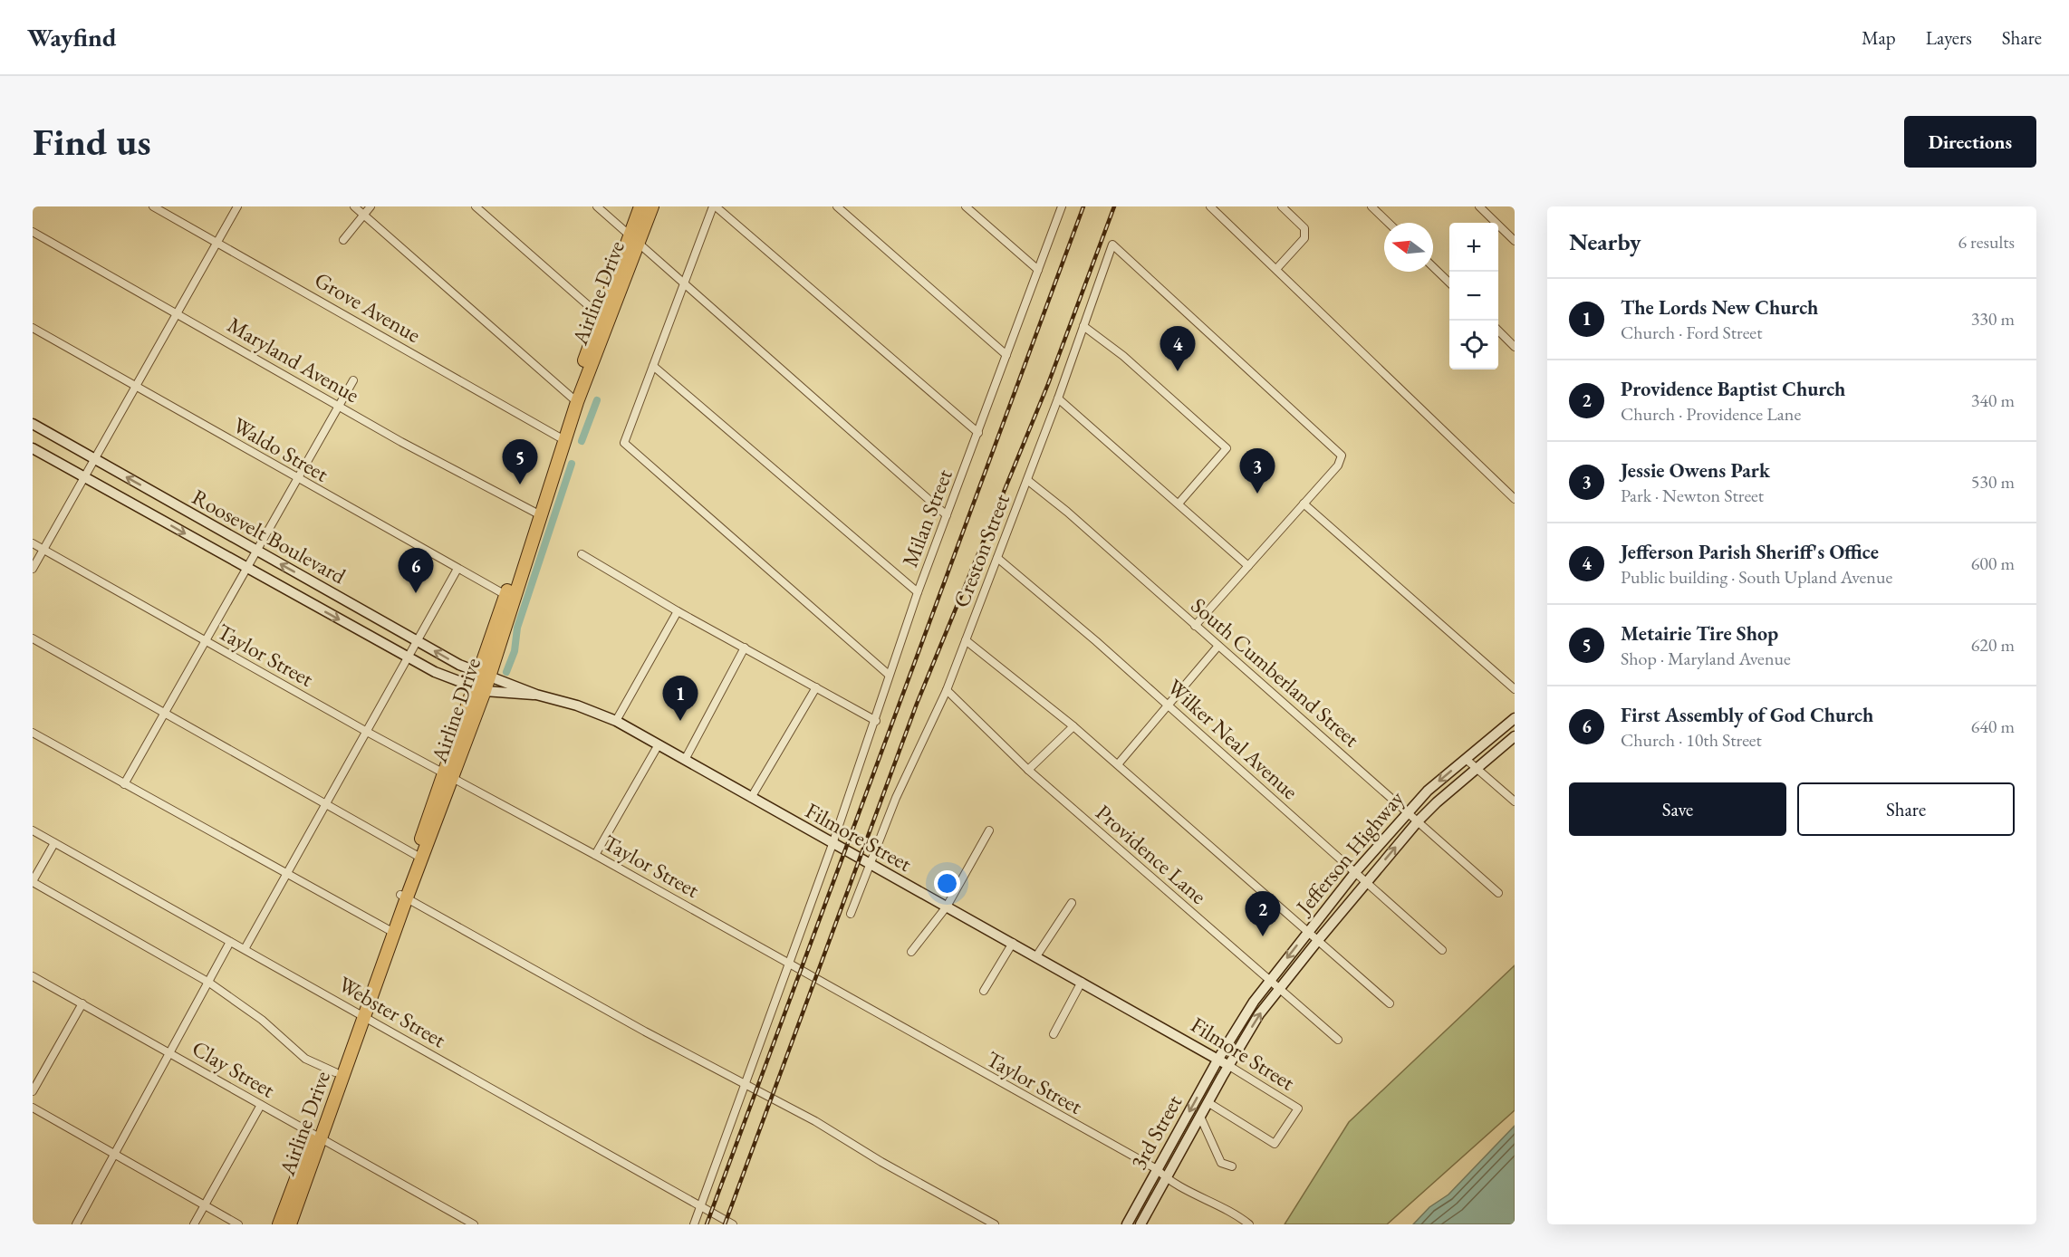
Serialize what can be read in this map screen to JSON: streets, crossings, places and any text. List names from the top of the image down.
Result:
{
  "streets": {
    "highway": ["Airline Drive"],
    "street": [
      "Grove Avenue",
      "Maryland Avenue",
      "Waldo Street",
      "Milan Street",
      "Roosevelt Boulevard",
      "Creston Street",
      "Taylor Street",
      "South Cumberland Street",
      "Wilker Neal Avenue",
      "Filmore Street",
      "Jefferson Highway",
      "Providence Lane",
      "Webster Street",
      "Clay Street",
      "3rd Street"
    ]
  },
  "crossings": [
    ["Airline Drive", "Grove Avenue"],
    ["Airline Drive", "Maryland Avenue"],
    ["Airline Drive", "Waldo Street"],
    ["Airline Drive", "Roosevelt Boulevard"],
    ["Airline Drive", "Taylor Street"],
    ["Airline Drive", "Filmore Street"],
    ["Airline Drive", "Webster Street"],
    ["Airline Drive", "Clay Street"],
    ["Milan Street", "Taylor Street"],
    ["Milan Street", "Filmore Street"],
    ["Milan Street", "Webster Street"],
    ["Roosevelt Boulevard", "Filmore Street"],
    ["Creston Street", "South Cumberland Street"],
    ["Creston Street", "Wilker Neal Avenue"],
    ["Creston Street", "Filmore Street"],
    ["Creston Street", "Providence Lane"],
    ["Taylor Street", "3rd Street"],
    ["South Cumberland Street", "Jefferson Highway"],
    ["Wilker Neal Avenue", "Jefferson Highway"],
    ["Filmore Street", "Jefferson Highway"],
    ["Filmore Street", "3rd Street"],
    ["Jefferson Highway", "Providence Lane"],
    ["Jefferson Highway", "3rd Street"]
  ],
  "north": "left",
  "page": {
    "header": "Wayfind",
    "nav": ["Map", "Layers", "Share"],
    "buttons": [
      "Directions",
      ["Save", "Share"]
    ],
    "title": "Find us",
    "heading": ["Nearby", "6 results"],
    "map_buttons": ["+", "−"],
    "list": [
      {
        "mark": "1",
        "name": "The Lords New Church",
        "note": "Church · Ford Street",
        "value": "330 m"
      },
      {
        "mark": "2",
        "name": "Providence Baptist Church",
        "note": "Church · Providence Lane",
        "value": "340 m"
      },
      {
        "mark": "3",
        "name": "Jessie Owens Park",
        "note": "Park · Newton Street",
        "value": "530 m"
      },
      {
        "mark": "4",
        "name": "Jefferson Parish Sheriff's Office",
        "note": "Public building · South Upland Avenue",
        "value": "600 m"
      },
      {
        "mark": "5",
        "name": "Metairie Tire Shop",
        "note": "Shop · Maryland Avenue",
        "value": "620 m"
      },
      {
        "mark": "6",
        "name": "First Assembly of God Church",
        "note": "Church · 10th Street",
        "value": "640 m"
      }
    ],
    "pins": [
      "4",
      "5",
      "3",
      "6",
      "1",
      "2"
    ]
  }
}
